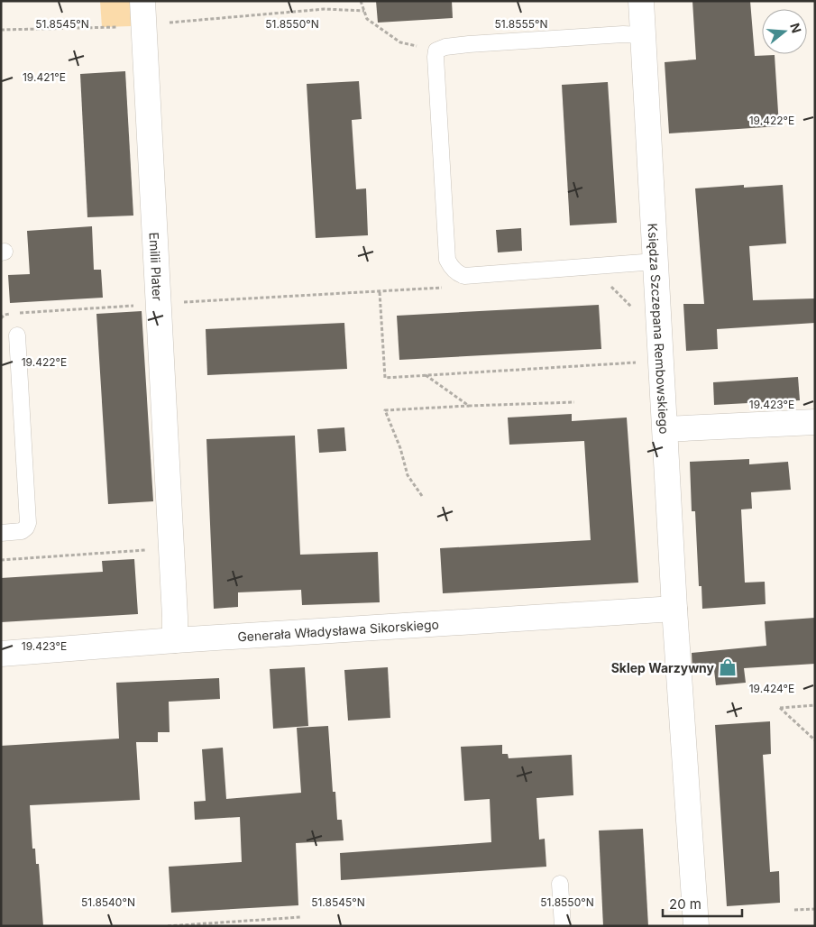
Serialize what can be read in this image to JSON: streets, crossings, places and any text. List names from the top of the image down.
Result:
{
  "streets": {
    "street": ["Emilii Plater", "Księdza Szczepana Rembowskiego", "Generała Władysława Sikorskiego"]
  },
  "crossings": [
    ["Emilii Plater", "Generała Władysława Sikorskiego"],
    ["Księdza Szczepana Rembowskiego", "Generała Władysława Sikorskiego"]
  ],
  "places": {
    "shop": ["Sklep Warzywny"]
  },
  "scale_bar": "20 m",
  "north": "right",
  "coordinates": [
    "51.8545°N",
    "51.8550°N",
    "51.8555°N",
    "19.421°E",
    "19.422°E",
    "19.423°E",
    "19.424°E",
    "51.8540°N"
  ]
}
